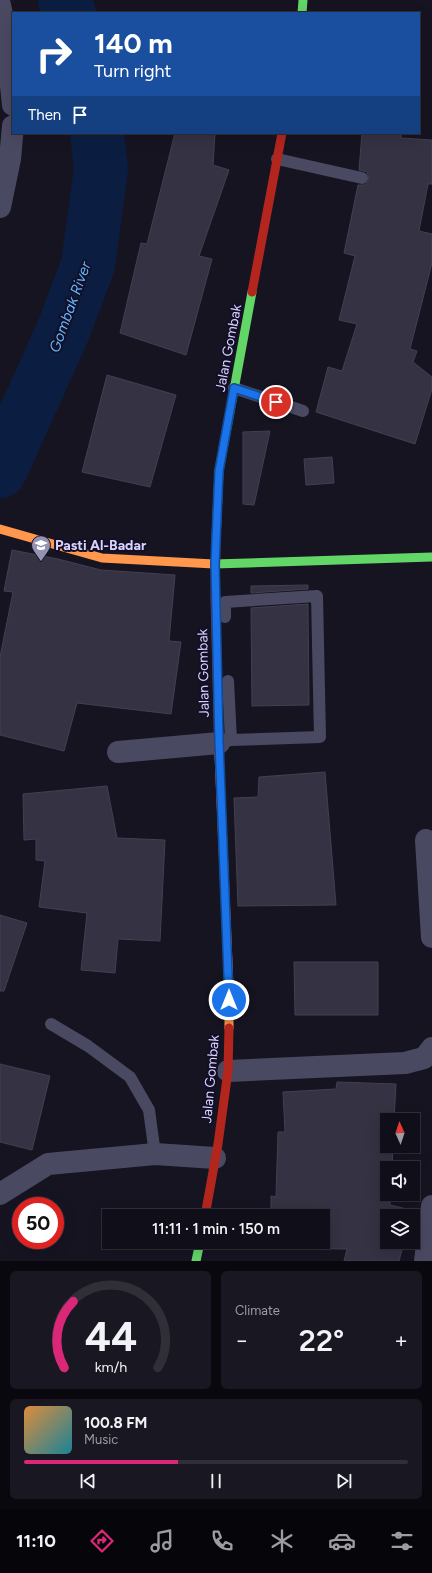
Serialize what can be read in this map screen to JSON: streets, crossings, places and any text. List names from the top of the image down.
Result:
{
  "streets": {
    "main road": ["Jalan Gombak"]
  },
  "water": ["Gombak River"],
  "places": {
    "school or university": ["Pasti Al-Badar"]
  },
  "north": "top",
  "page": {
    "turn": ["140 m", "Turn right"],
    "then": "Then",
    "limit": "50",
    "trip": "11:11 · 1 min · 150 m",
    "tile": "Climate",
    "heat": ["−", "22°", "+"],
    "song": ["100.8 FM", "Music"],
    "tabs": "11:10",
    "gauge": ["44", "km/h"]
  }
}
